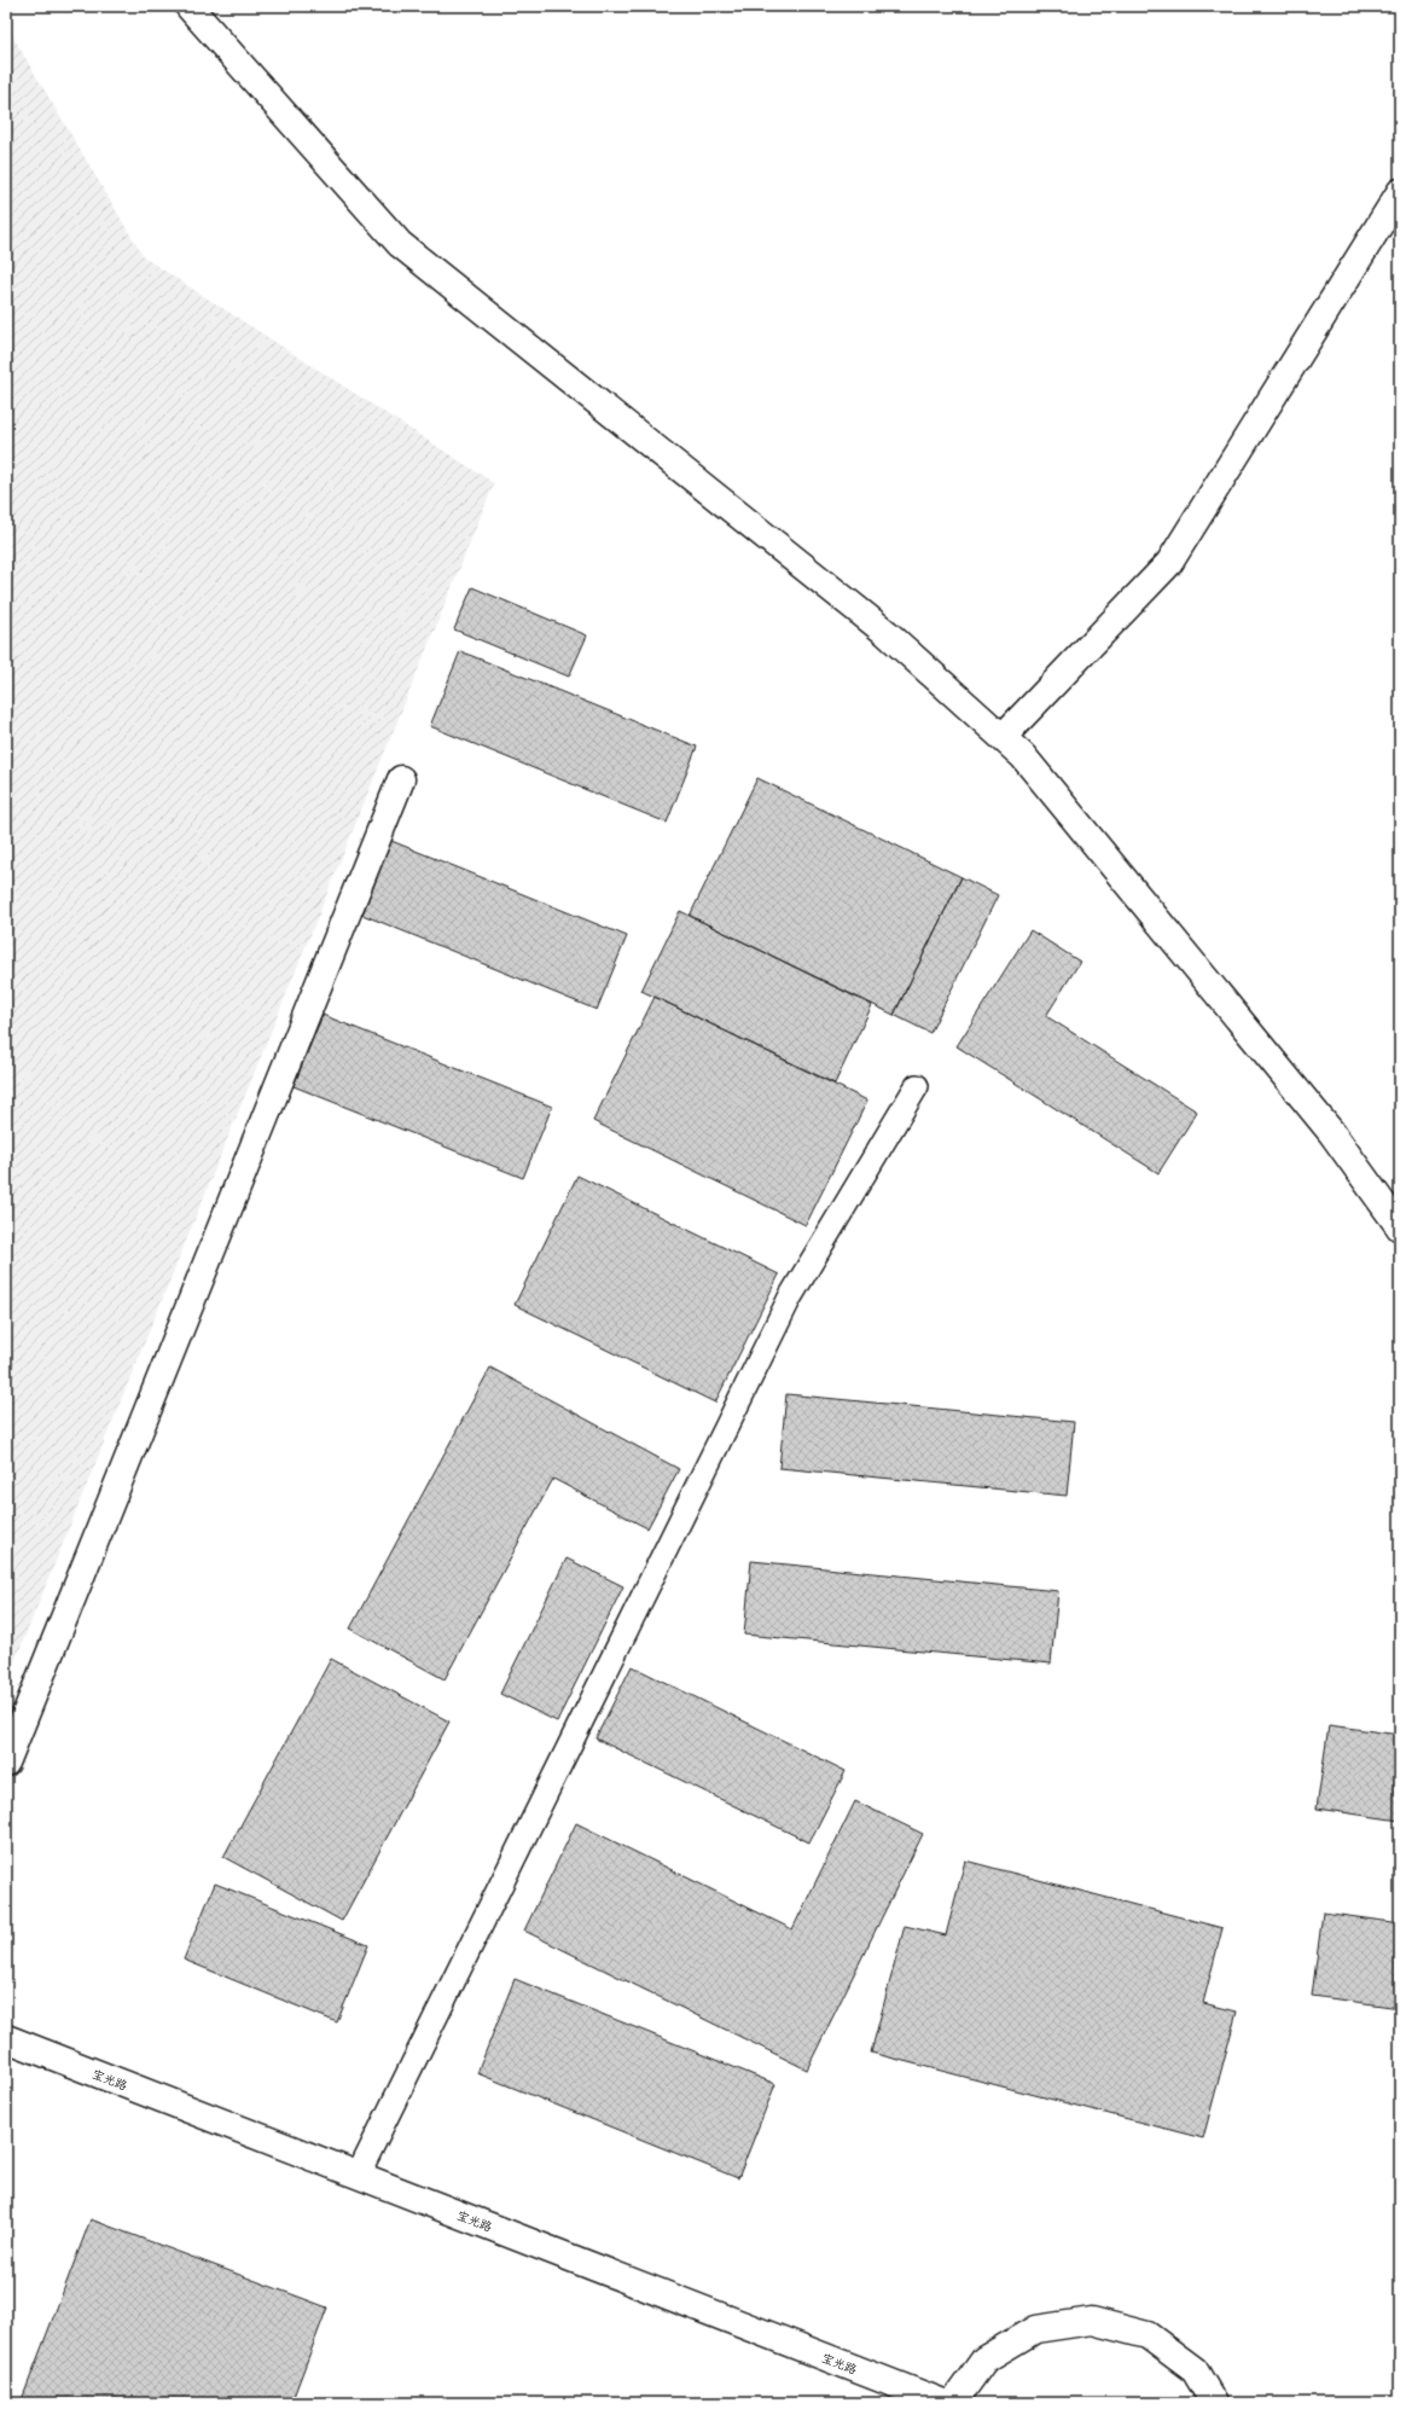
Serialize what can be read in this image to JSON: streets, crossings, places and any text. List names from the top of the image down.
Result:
{
  "streets": {
    "street": ["宝光路"]
  }
}
